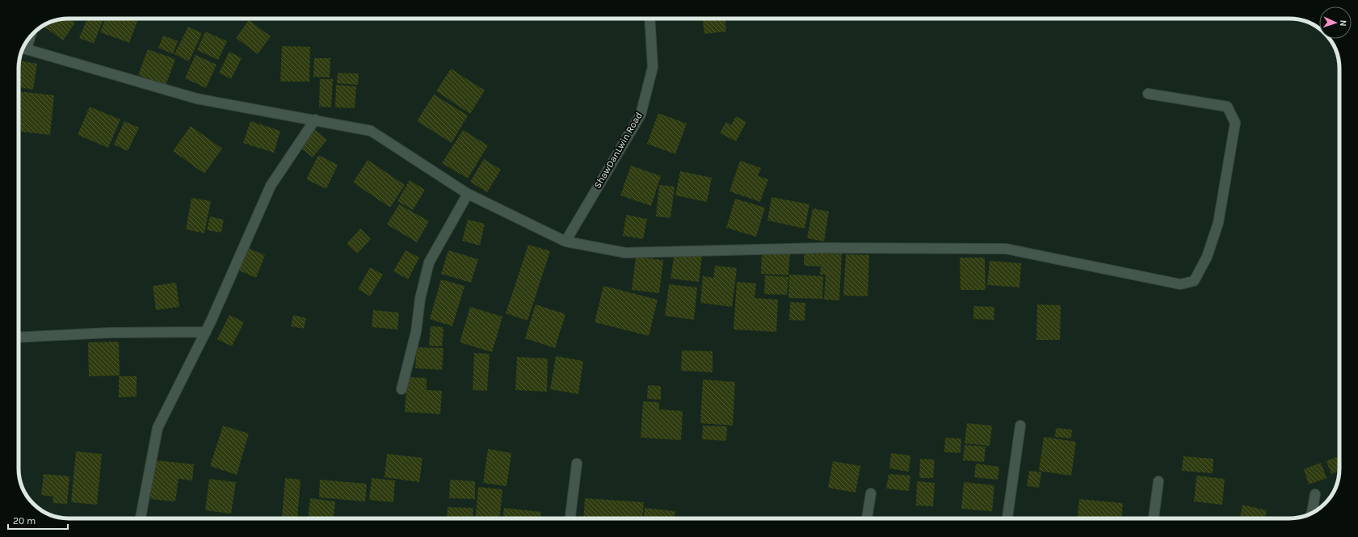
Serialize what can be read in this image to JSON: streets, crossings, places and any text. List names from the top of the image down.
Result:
{
  "streets": {
    "street": ["ShawDanLwin Road"]
  },
  "scale_bar": "20 m",
  "north": "right"
}
